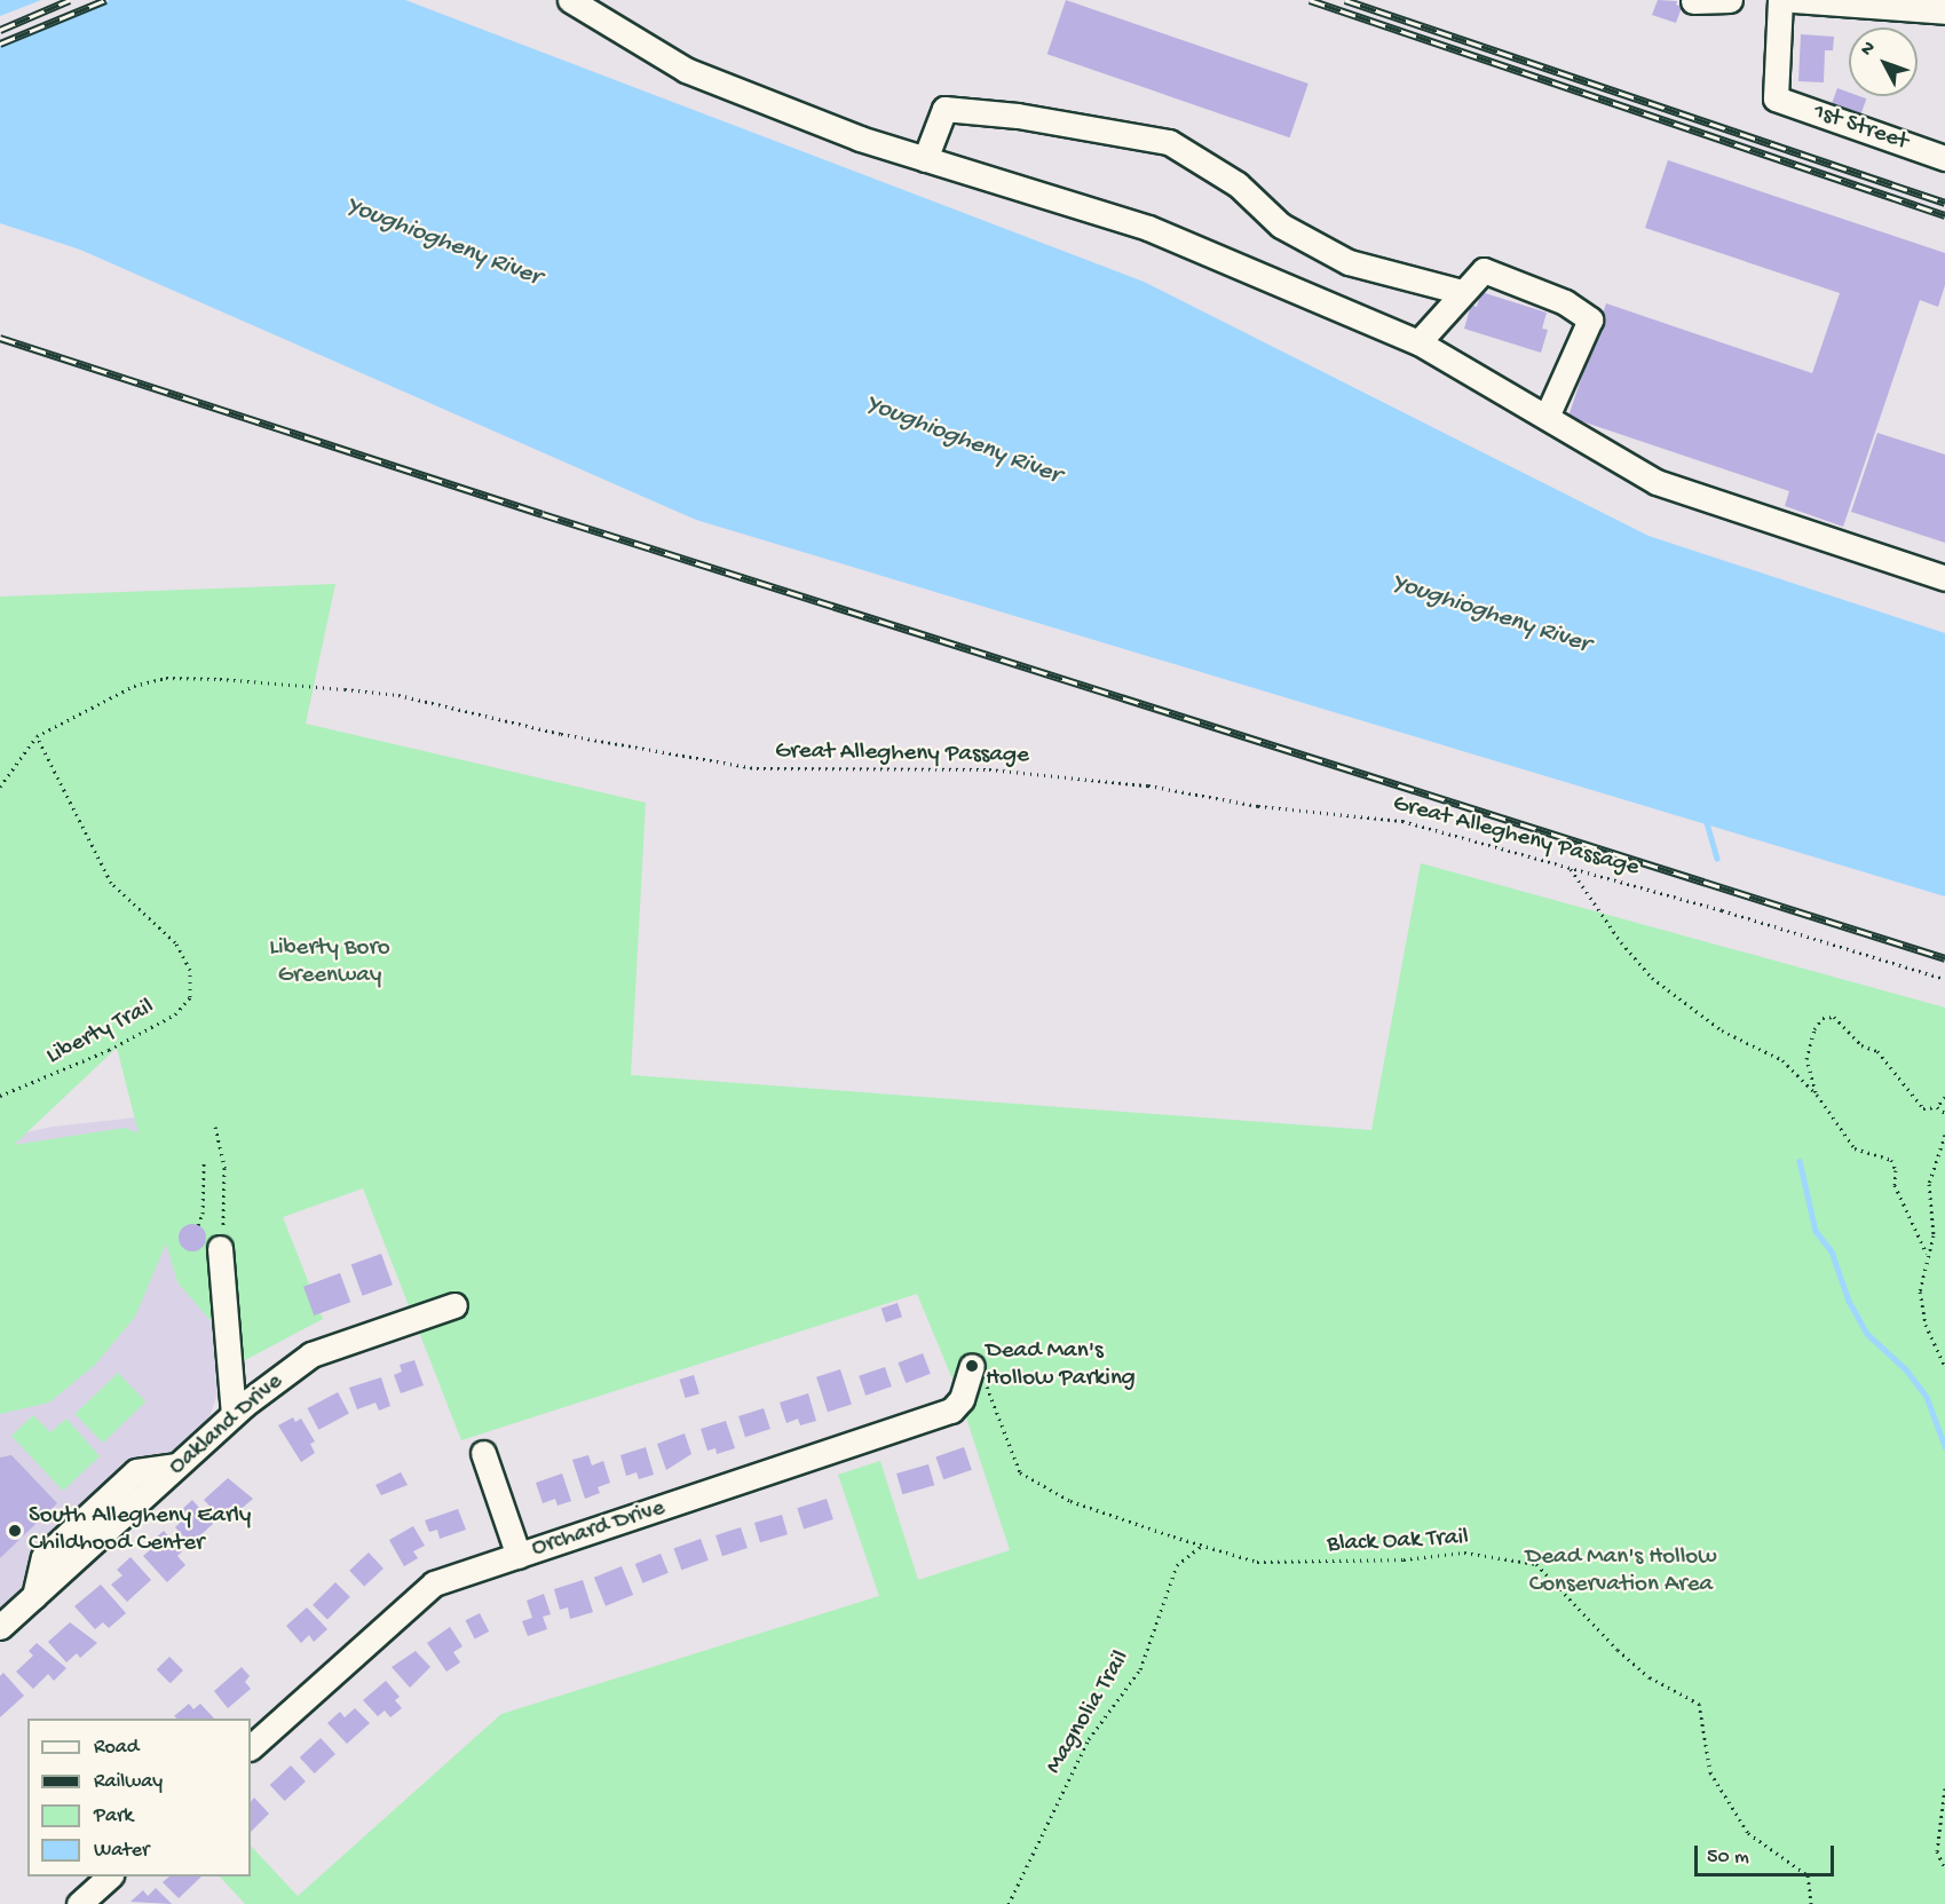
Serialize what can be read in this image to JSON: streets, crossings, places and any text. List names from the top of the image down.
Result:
{
  "streets": {
    "street": ["1st Street", "Oakland Drive", "Orchard Drive"],
    "path": [
      "Great Allegheny Passage",
      "Liberty Trail",
      "Black Oak Trail",
      "Magnolia Trail"
    ]
  },
  "crossings": [
    ["Great Allegheny Passage", "Liberty Trail"],
    ["Orchard Drive", "Black Oak Trail"],
    ["Black Oak Trail", "Magnolia Trail"]
  ],
  "water": ["Youghiogheny River"],
  "parks": ["Liberty Boro Greenway", "Dead Man's Hollow Conservation Area"],
  "places": ["Dead Man's Hollow Parking", "South Allegheny Early Childhood Center"],
  "legend": [
    "Road",
    "Railway",
    "Park",
    "Water"
  ],
  "scale_bar": "50 m",
  "north": "top left"
}
